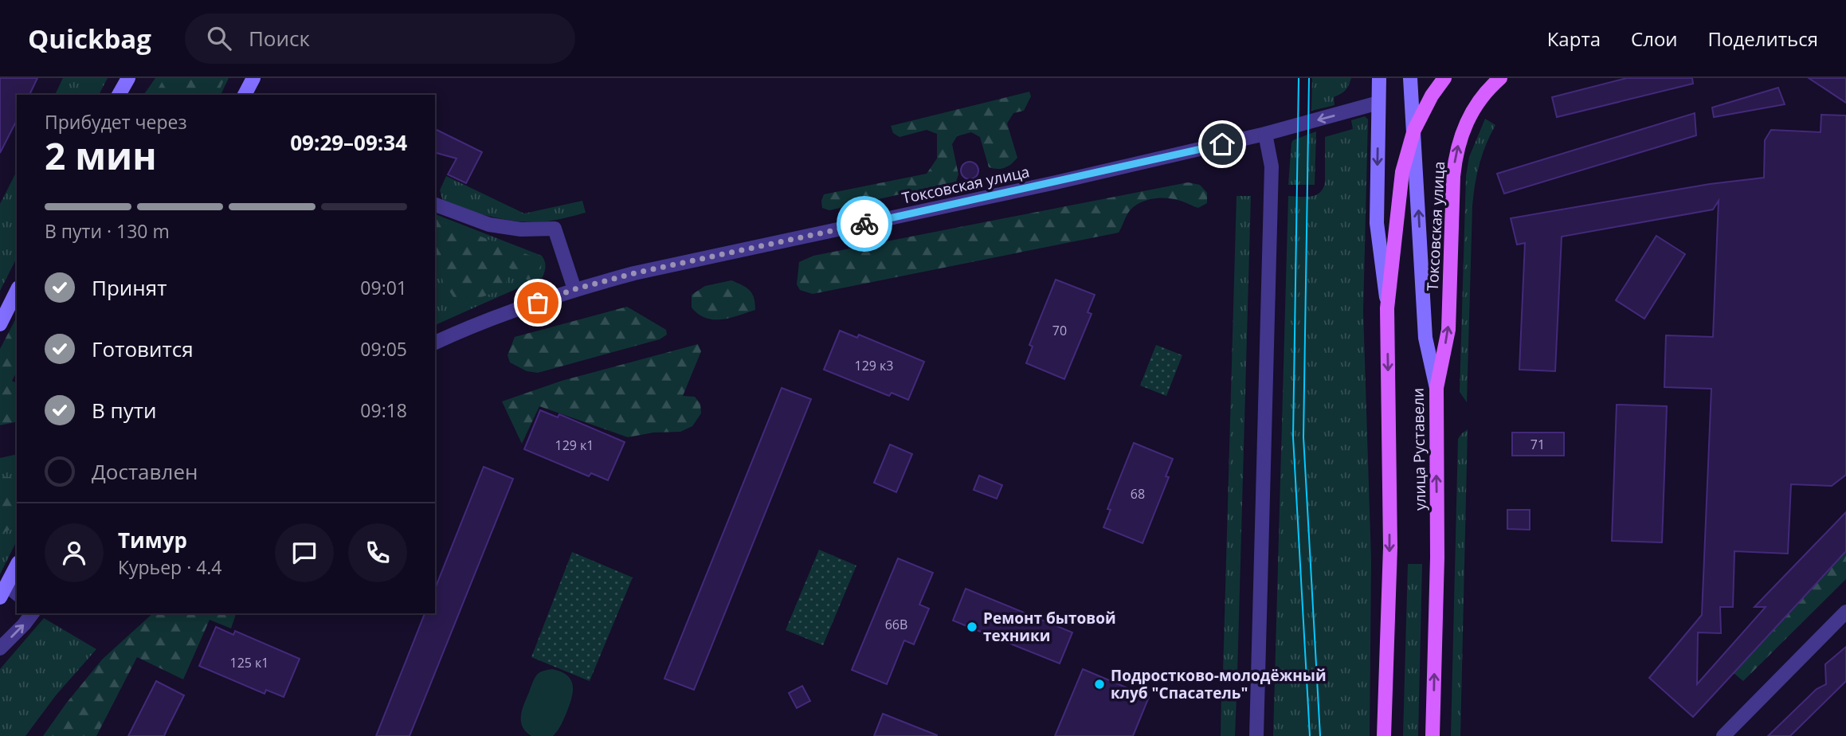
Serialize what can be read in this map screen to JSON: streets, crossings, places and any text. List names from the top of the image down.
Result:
{
  "streets": {
    "main road": ["Токсовская улица", "улица Руставели"]
  },
  "crossings": [
    ["Токсовская улица", "улица Руставели"]
  ],
  "places": ["Ремонт бытовой техники", "Подростково-молодёжный клуб \"Спасатель\""],
  "house_numbers": [
    "70",
    "129 к3",
    "71",
    "129 к1",
    "68",
    "66В",
    "125 к1"
  ],
  "page": {
    "header": "Quickbag",
    "search": "Поиск",
    "nav": ["Карта", "Слои", "Поделиться"],
    "heading": ["2 мин", "Прибудет через", "09:29–09:34"],
    "panel": ["Тимур", "Курьер · 4.4"],
    "bar": "В пути · 130 m",
    "list": [
      ["Принят", "09:01"],
      ["Готовится", "09:05"],
      ["В пути", "09:18"],
      "Доставлен"
    ]
  }
}
